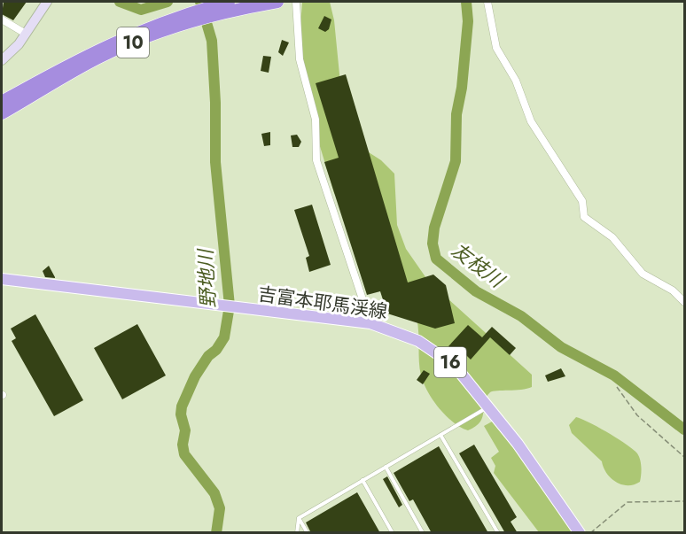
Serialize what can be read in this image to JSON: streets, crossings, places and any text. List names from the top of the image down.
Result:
{
  "streets": {
    "highway": ["10"],
    "main road": ["吉富本耶馬渓線", "16"]
  },
  "water": ["友枝川", "野地川"]
}
